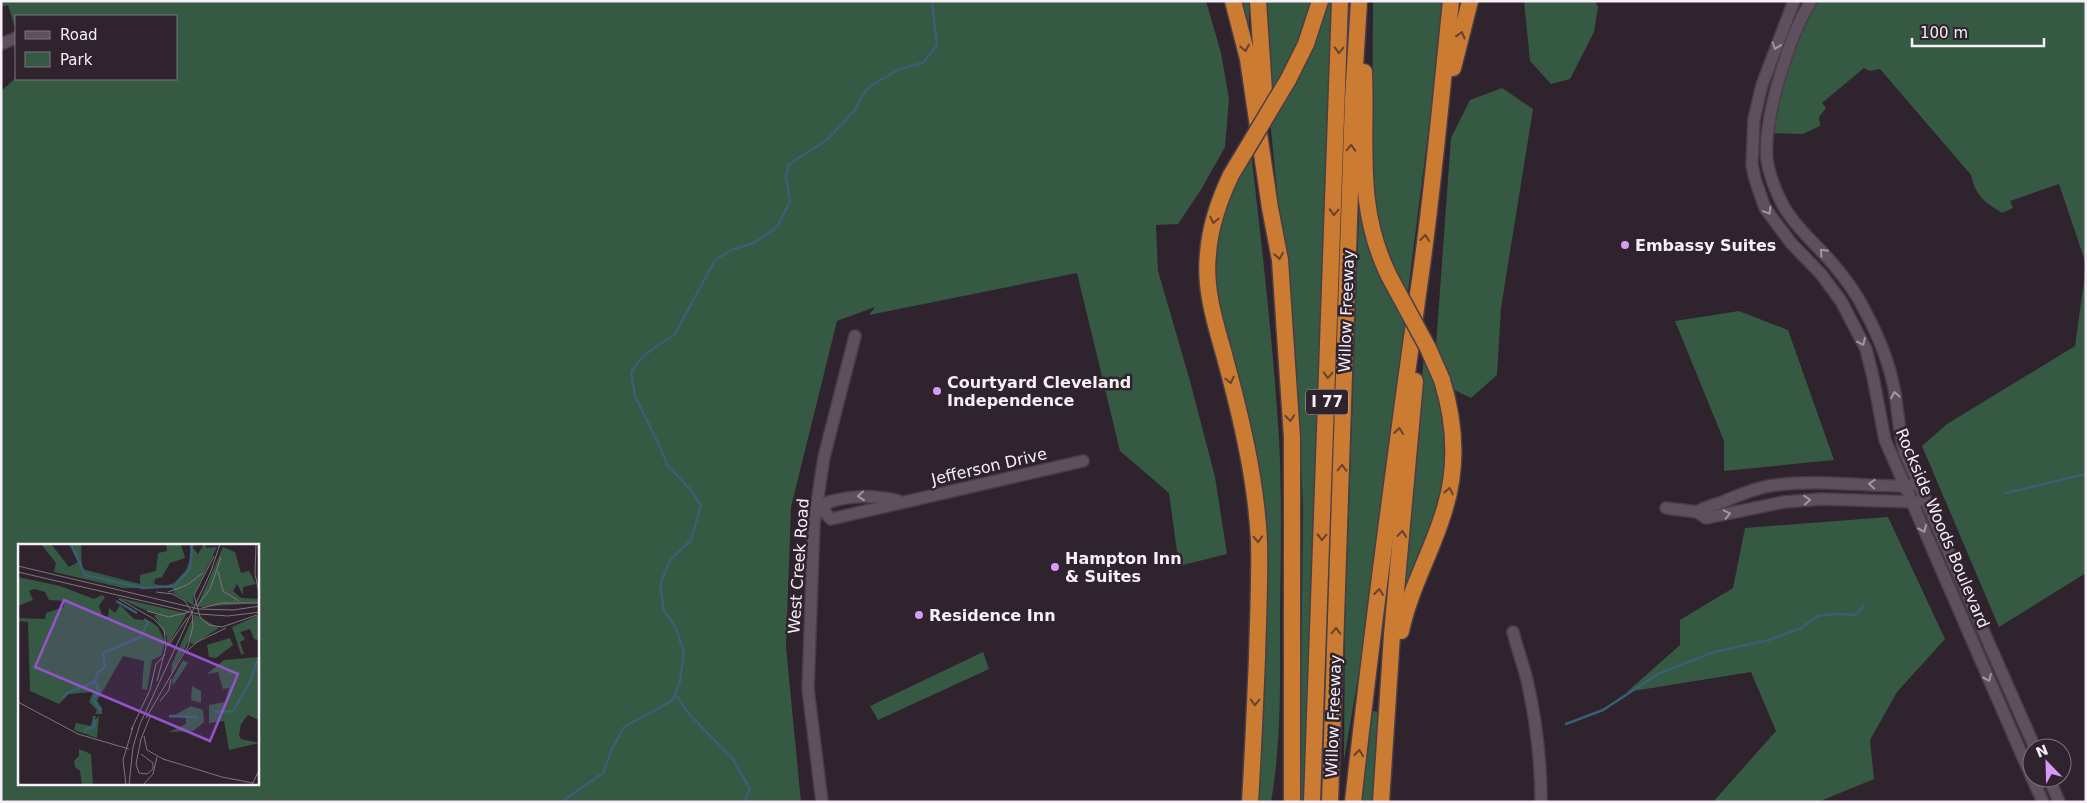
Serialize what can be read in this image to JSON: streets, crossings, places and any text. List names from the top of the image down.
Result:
{
  "streets": {
    "highway": ["Willow Freeway", "I 77"],
    "street": ["Jefferson Drive", "Rockside Woods Boulevard", "West Creek Road"]
  },
  "crossings": [
    ["Jefferson Drive", "West Creek Road"]
  ],
  "places": [
    "Embassy Suites",
    "Courtyard Cleveland Independence",
    "Hampton Inn & Suites",
    "Residence Inn"
  ],
  "legend": ["Road", "Park"],
  "scale_bar": "100 m",
  "north": "top left"
}
